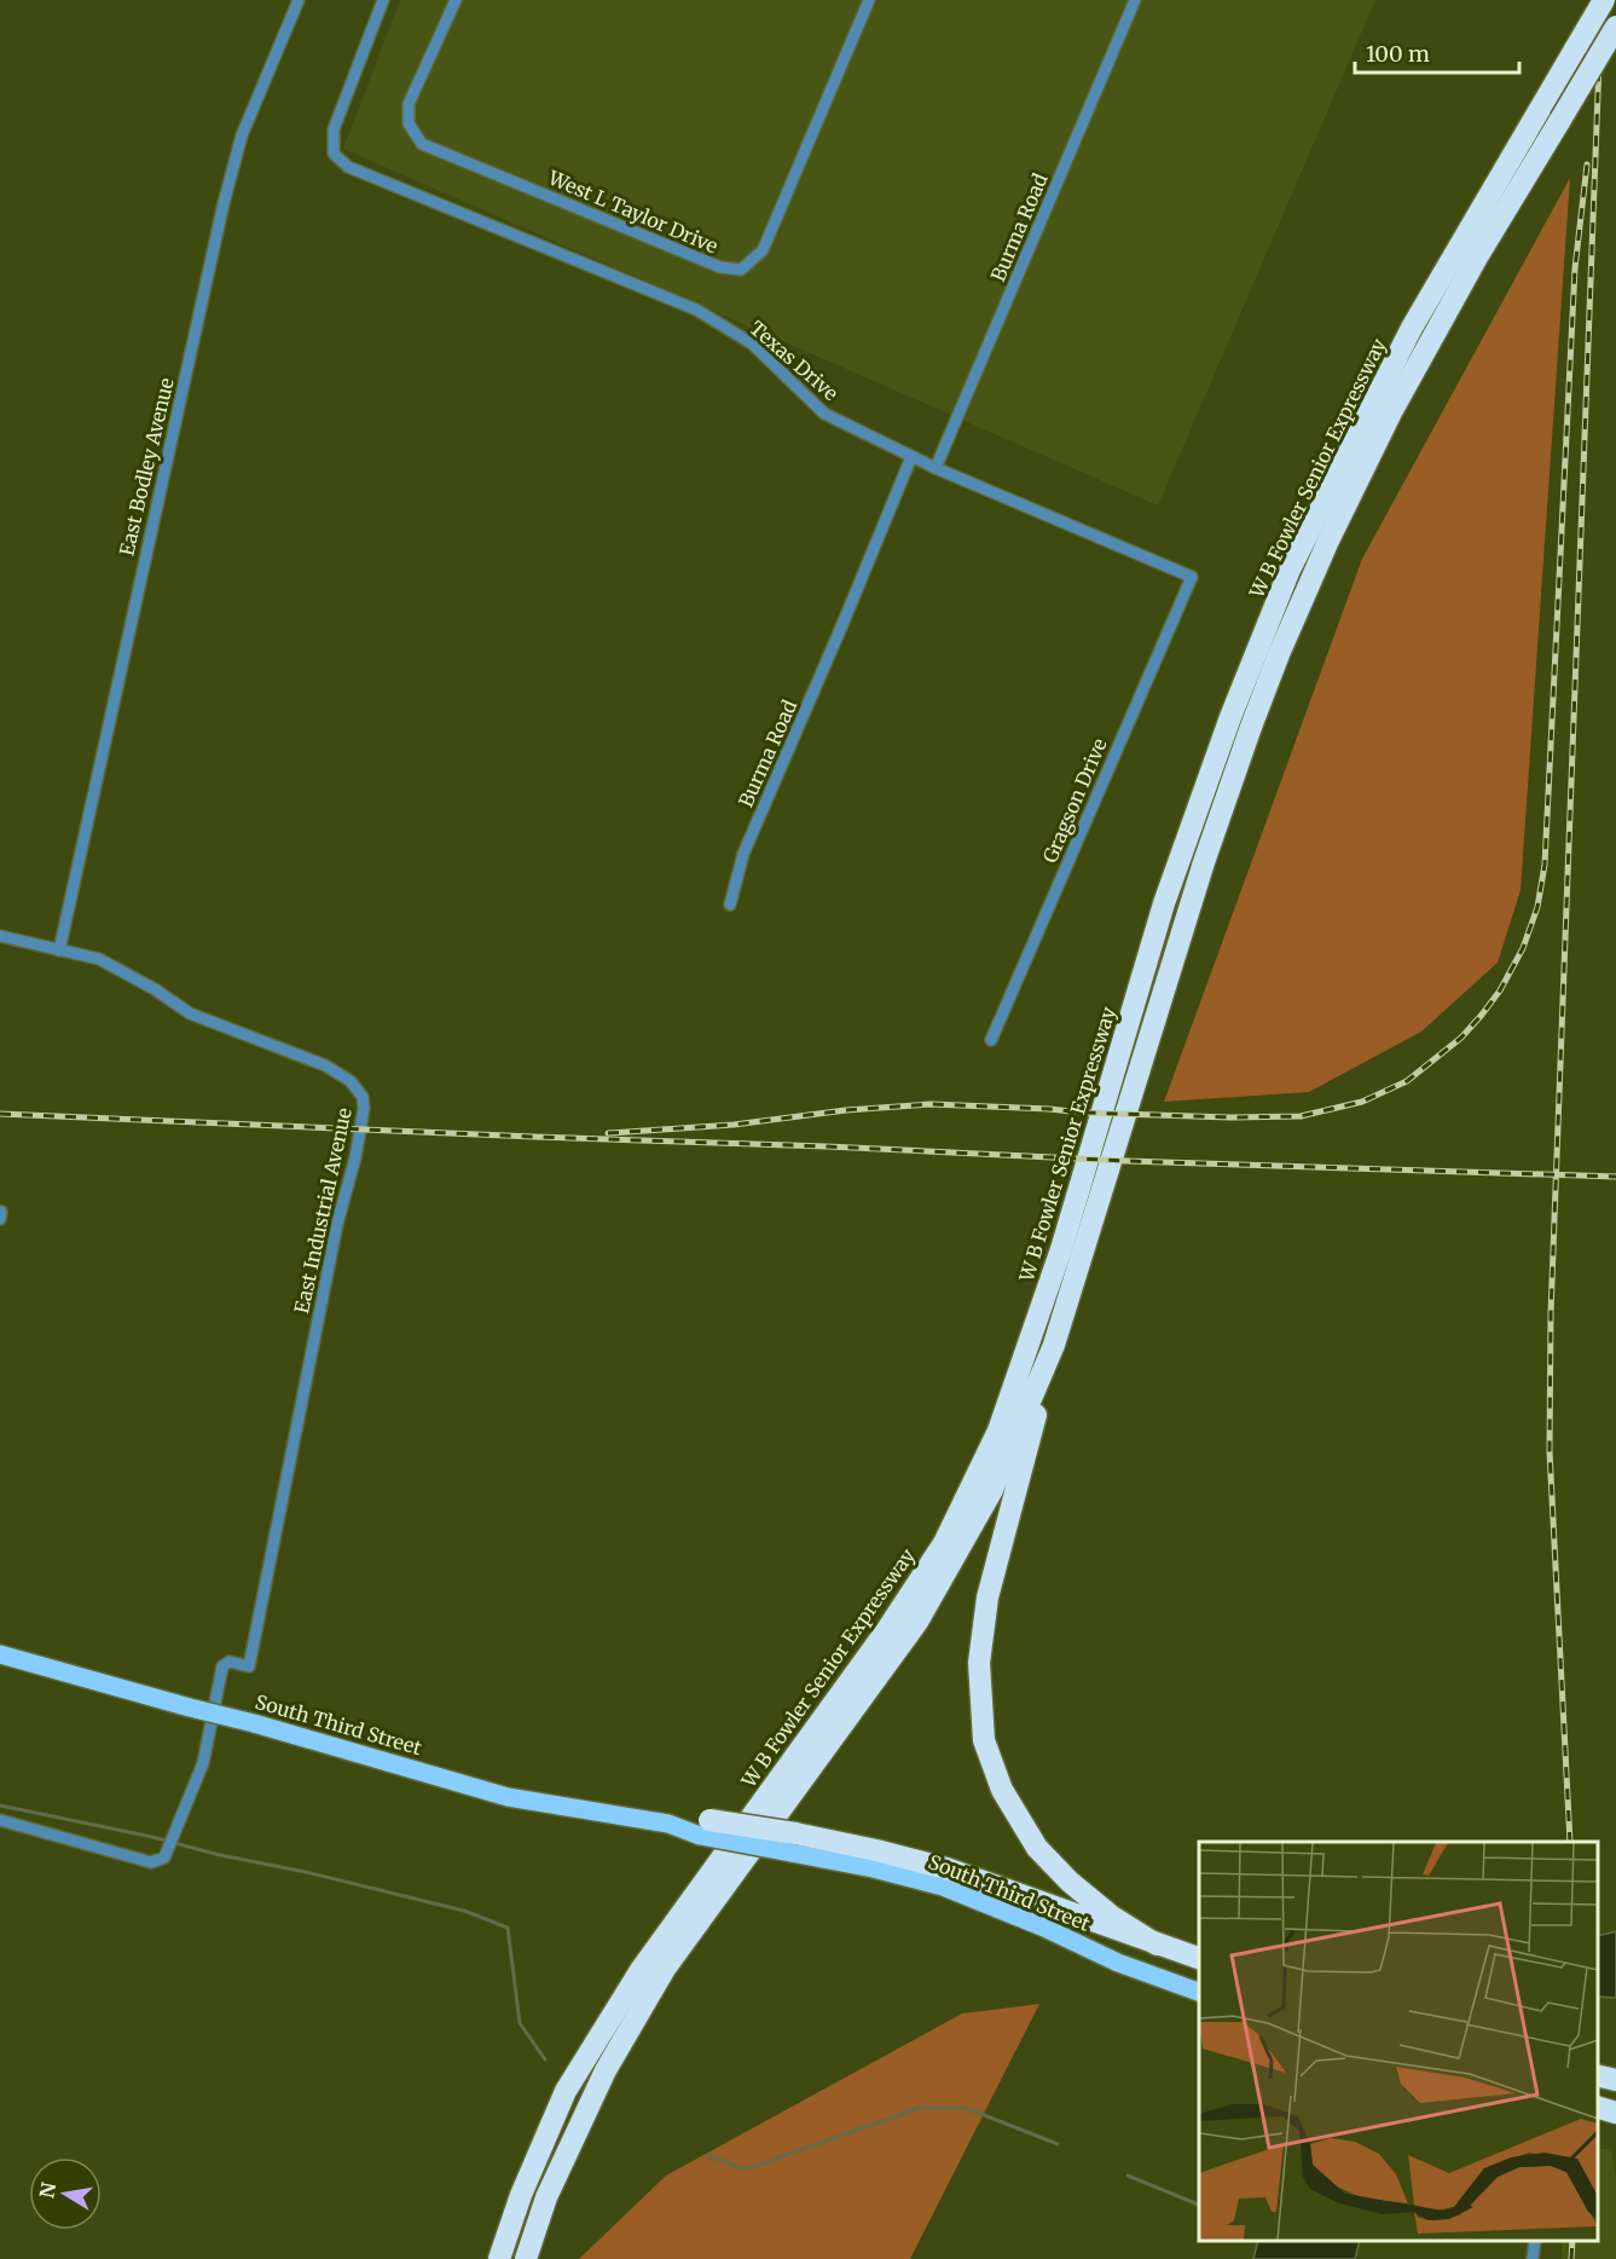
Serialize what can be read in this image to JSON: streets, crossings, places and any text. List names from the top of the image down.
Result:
{
  "streets": {
    "highway": ["W B Fowler Senior Expressway", "South Third Street"],
    "street": [
      "West L Taylor Drive",
      "Burma Road",
      "Texas Drive",
      "East Bodley Avenue",
      "Gragson Drive",
      "East Industrial Avenue"
    ]
  },
  "crossings": [
    ["Burma Road", "Texas Drive"],
    ["Texas Drive", "Gragson Drive"],
    ["East Bodley Avenue", "East Industrial Avenue"]
  ],
  "scale_bar": "100 m",
  "north": "left"
}
